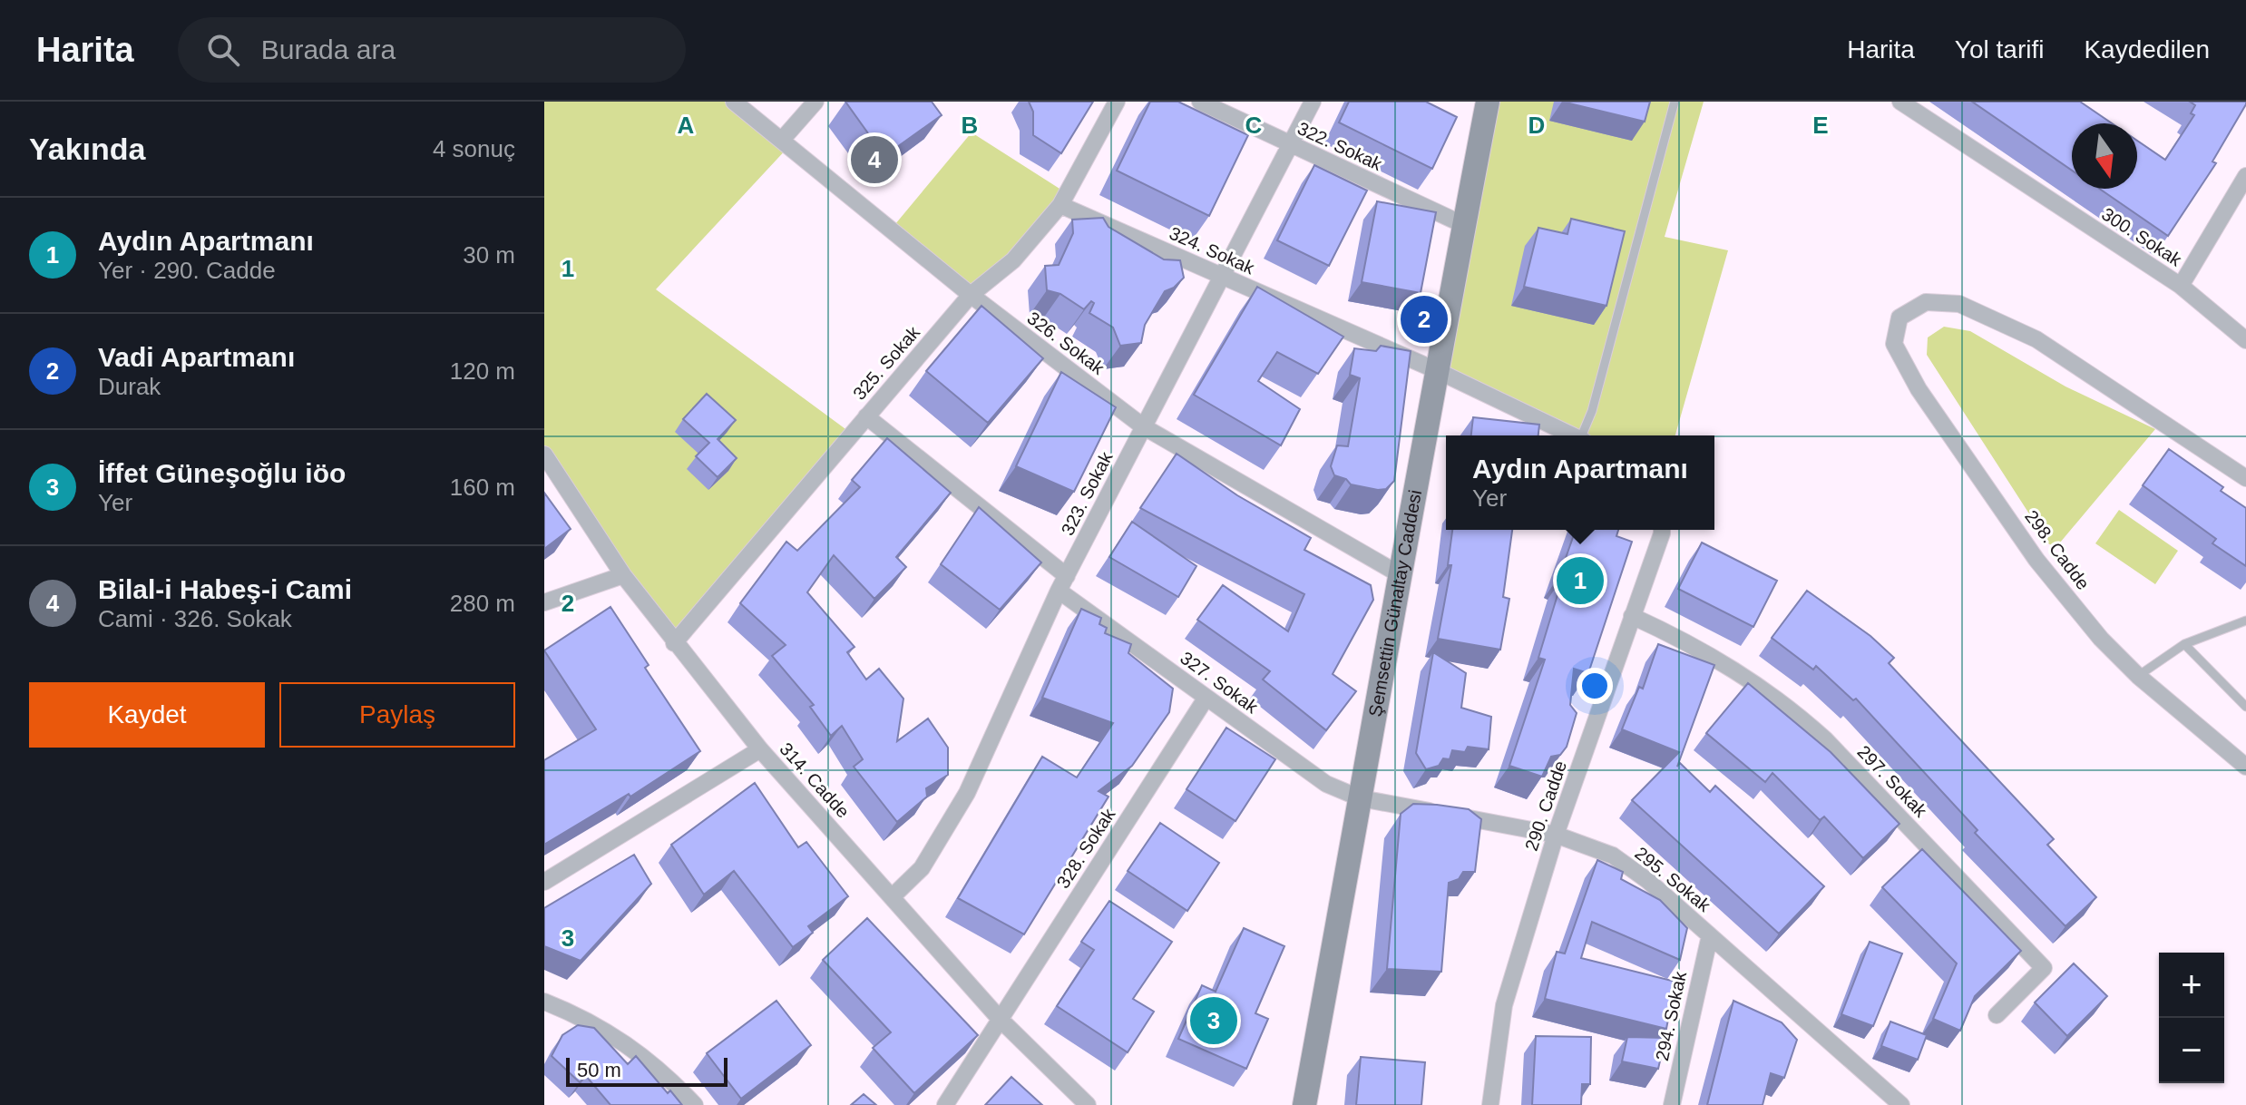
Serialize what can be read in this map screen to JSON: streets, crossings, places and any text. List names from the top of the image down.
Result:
{
  "streets": {
    "street": [
      "322. Sokak",
      "300. Sokak",
      "324. Sokak",
      "326. Sokak",
      "325. Sokak",
      "323. Sokak",
      "298. Cadde",
      "Şemsettin Günaltay Caddesi",
      "327. Sokak",
      "314. Cadde",
      "297. Sokak",
      "290. Cadde",
      "328. Sokak",
      "295. Sokak",
      "294. Sokak"
    ]
  },
  "crossings": [
    ["322. Sokak", "323. Sokak"],
    ["322. Sokak", "Şemsettin Günaltay Caddesi"],
    ["324. Sokak", "325. Sokak"],
    ["324. Sokak", "323. Sokak"],
    ["324. Sokak", "Şemsettin Günaltay Caddesi"],
    ["326. Sokak", "325. Sokak"],
    ["326. Sokak", "323. Sokak"],
    ["326. Sokak", "Şemsettin Günaltay Caddesi"],
    ["325. Sokak", "327. Sokak"],
    ["325. Sokak", "314. Cadde"],
    ["323. Sokak", "327. Sokak"],
    ["323. Sokak", "314. Cadde"],
    ["Şemsettin Günaltay Caddesi", "327. Sokak"],
    ["Şemsettin Günaltay Caddesi", "295. Sokak"],
    ["327. Sokak", "328. Sokak"],
    ["327. Sokak", "295. Sokak"],
    ["314. Cadde", "328. Sokak"],
    ["297. Sokak", "290. Cadde"],
    ["290. Cadde", "295. Sokak"],
    ["295. Sokak", "294. Sokak"]
  ],
  "scale_bar": "50 m",
  "north": "bottom",
  "page": {
    "header": "Harita",
    "search": "Burada ara",
    "nav": ["Harita", "Yol tarifi", "Kaydedilen"],
    "heading": ["Yakında", "4 sonuç"],
    "pins": [
      "4",
      "2",
      "1",
      "3"
    ],
    "list": [
      {
        "mark": "1",
        "name": "Aydın Apartmanı",
        "note": "Yer · 290. Cadde",
        "value": "30 m"
      },
      {
        "mark": "2",
        "name": "Vadi Apartmanı",
        "note": "Durak",
        "value": "120 m"
      },
      {
        "mark": "3",
        "name": "İffet Güneşoğlu iöo",
        "note": "Yer",
        "value": "160 m"
      },
      {
        "mark": "4",
        "name": "Bilal-i Habeş-i Cami",
        "note": "Cami · 326. Sokak",
        "value": "280 m"
      }
    ],
    "popup": ["Aydın Apartmanı", "Yer"],
    "buttons": ["Kaydet", "Paylaş"],
    "map_buttons": ["+", "−"],
    "scale": "50 m"
  },
  "grid": {
    "columns": [
      "A",
      "B",
      "C",
      "D",
      "E"
    ],
    "rows": ["1", "2", "3"]
  }
}
